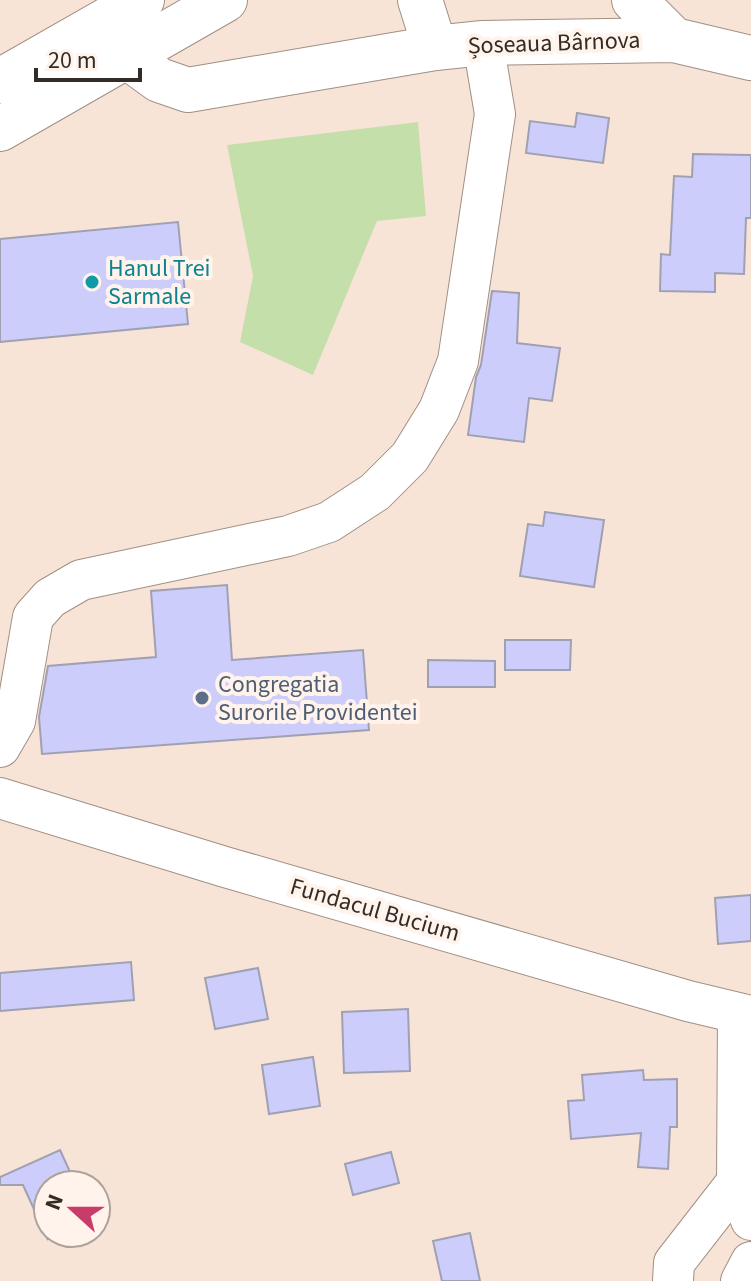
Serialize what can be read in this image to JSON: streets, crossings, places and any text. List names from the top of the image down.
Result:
{
  "streets": {
    "main road": ["Șoseaua Bârnova"],
    "street": ["Fundacul Bucium"]
  },
  "places": ["Hanul Trei Sarmale", "Congregatia Surorile Providentei"],
  "scale_bar": "20 m",
  "north": "left"
}
